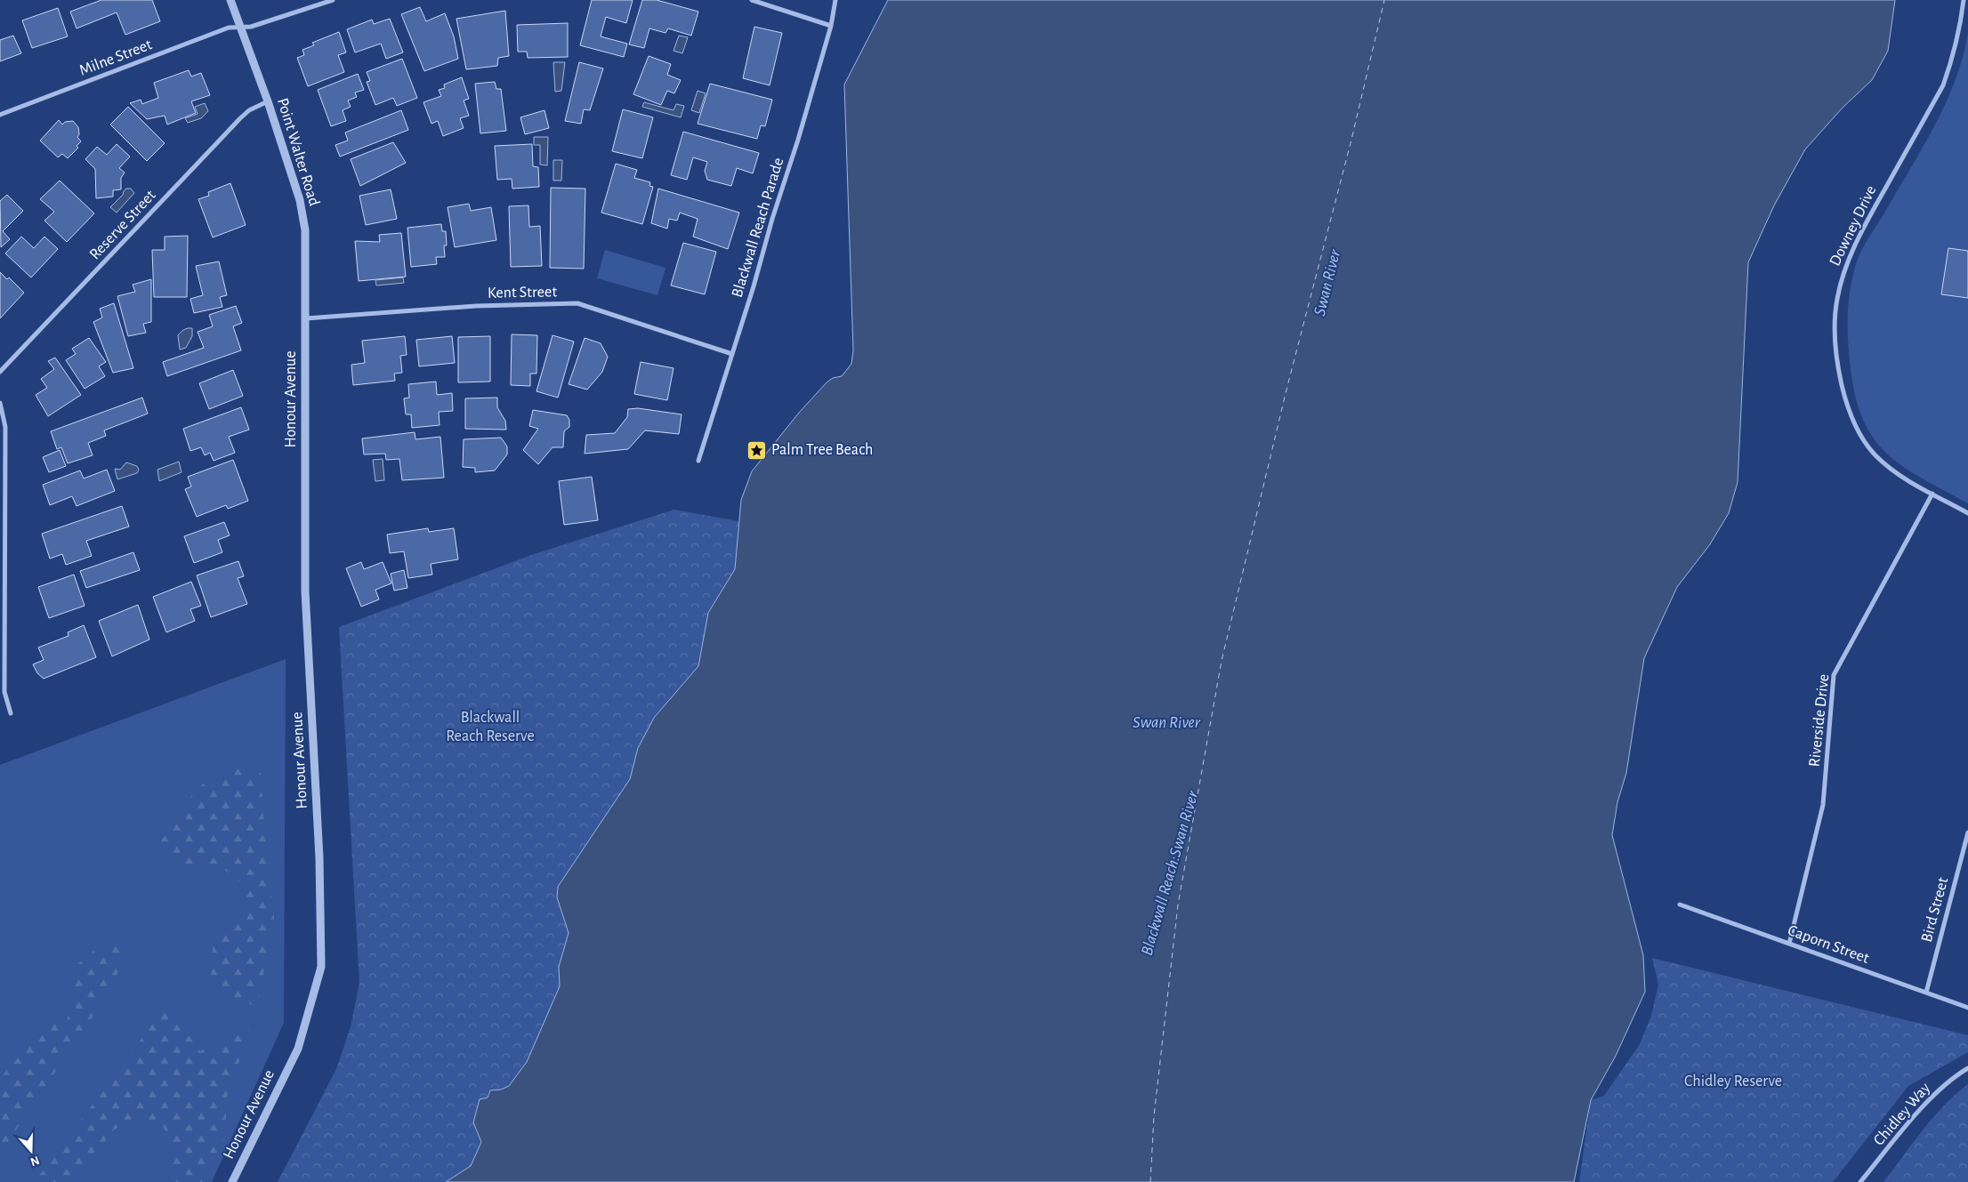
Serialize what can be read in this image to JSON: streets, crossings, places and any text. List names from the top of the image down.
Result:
{
  "streets": {
    "street": [
      "Milne Street",
      "Point Walter Road",
      "Reserve Street",
      "Downey Drive",
      "Blackwall Reach Parade",
      "Kent Street",
      "Honour Avenue",
      "Riverside Drive",
      "Bird Street",
      "Caporn Street",
      "Chidley Way"
    ]
  },
  "crossings": [
    ["Milne Street", "Point Walter Road"],
    ["Point Walter Road", "Reserve Street"],
    ["Point Walter Road", "Kent Street"],
    ["Point Walter Road", "Honour Avenue"],
    ["Downey Drive", "Riverside Drive"],
    ["Blackwall Reach Parade", "Kent Street"],
    ["Kent Street", "Honour Avenue"],
    ["Riverside Drive", "Caporn Street"],
    ["Bird Street", "Caporn Street"]
  ],
  "water": ["Swan River", "Blackwall Reach:Swan River"],
  "parks": ["Blackwall Reach Reserve", "Chidley Reserve"],
  "places": {
    "place": ["Palm Tree Beach"]
  },
  "north": "bottom"
}
